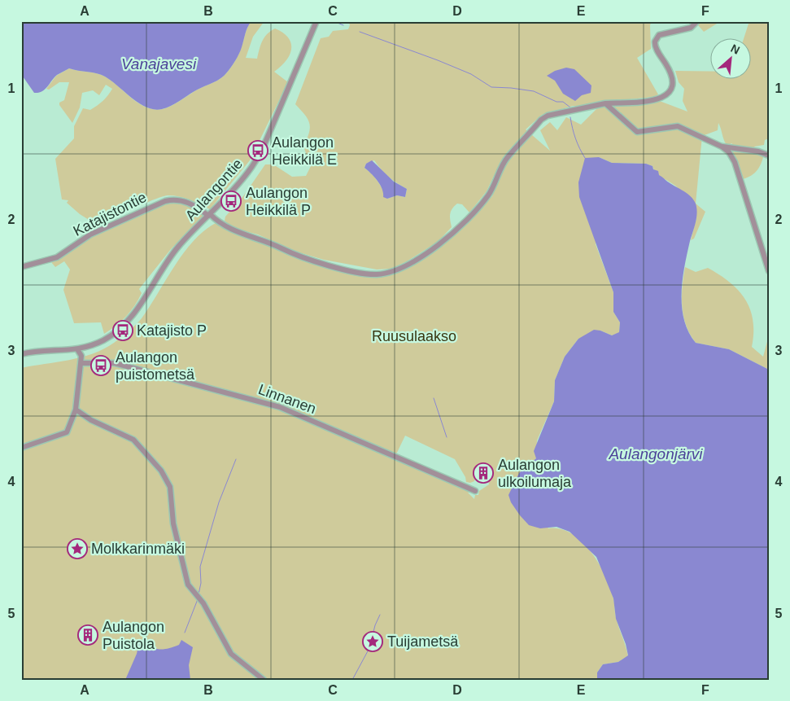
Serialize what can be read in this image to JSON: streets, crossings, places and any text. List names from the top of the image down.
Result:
{
  "streets": {
    "street": ["Aulangontie", "Katajistontie", "Linnanen"]
  },
  "crossings": [
    ["Aulangontie", "Katajistontie"]
  ],
  "water": ["Vanajavesi", "Aulangonjärvi"],
  "parks": ["Ruusulaakso"],
  "places": {
    "bus stop": [
      "Aulangon Heikkilä E",
      "Aulangon Heikkilä P",
      "Katajisto P",
      "Aulangon puistometsä"
    ],
    "building": ["Aulangon ulkoilumaja", "Aulangon Puistola"],
    "place": ["Molkkarinmäki", "Tuijametsä"]
  },
  "north": "top right",
  "grid": {
    "columns": [
      "A",
      "B",
      "C",
      "D",
      "E",
      "F"
    ],
    "rows": [
      "1",
      "2",
      "3",
      "4",
      "5"
    ]
  }
}
